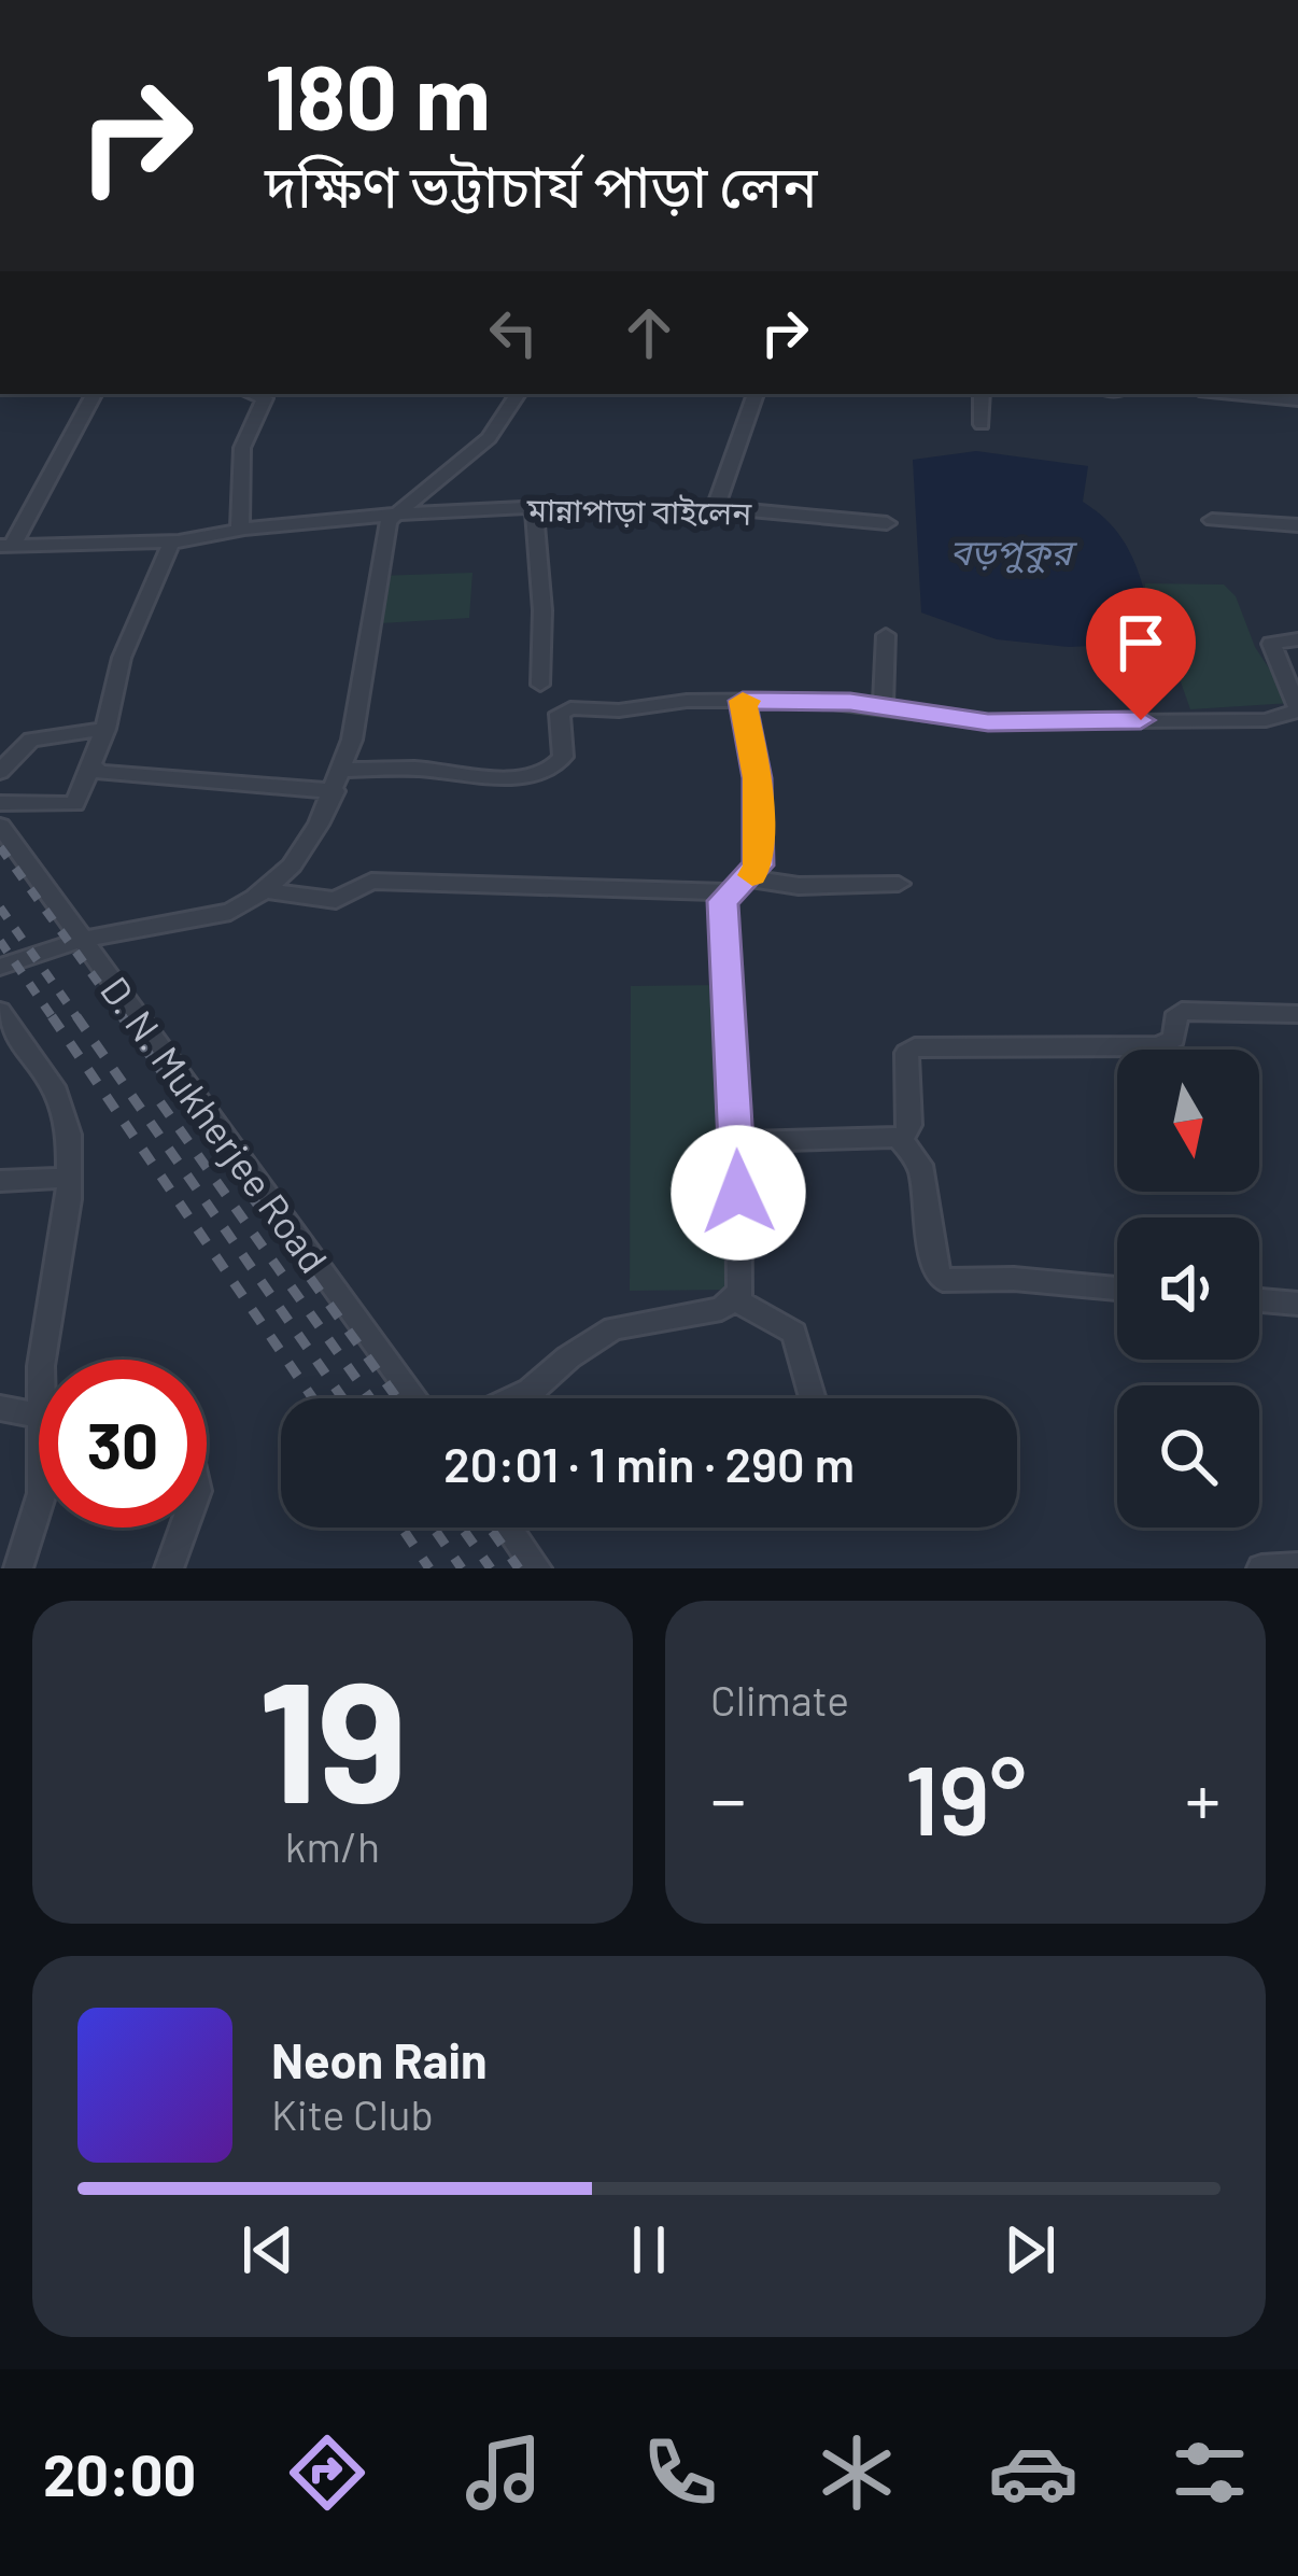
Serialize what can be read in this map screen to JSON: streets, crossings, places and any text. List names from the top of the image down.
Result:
{
  "streets": {
    "street": ["মান্নাপাড়া বাইলেন", "D. N. Mukherjee Road"]
  },
  "water": ["বড়পুকুর"],
  "north": "bottom",
  "page": {
    "turn": ["180 m", "দক্ষিণ ভট্টাচার্য পাড়া লেন"],
    "limit": "30",
    "trip": "20:01 · 1 min · 290 m",
    "tile": [
      ["19", "km/h"],
      "Climate"
    ],
    "heat": ["−", "19°", "+"],
    "song": ["Neon Rain", "Kite Club"],
    "tabs": "20:00"
  }
}
